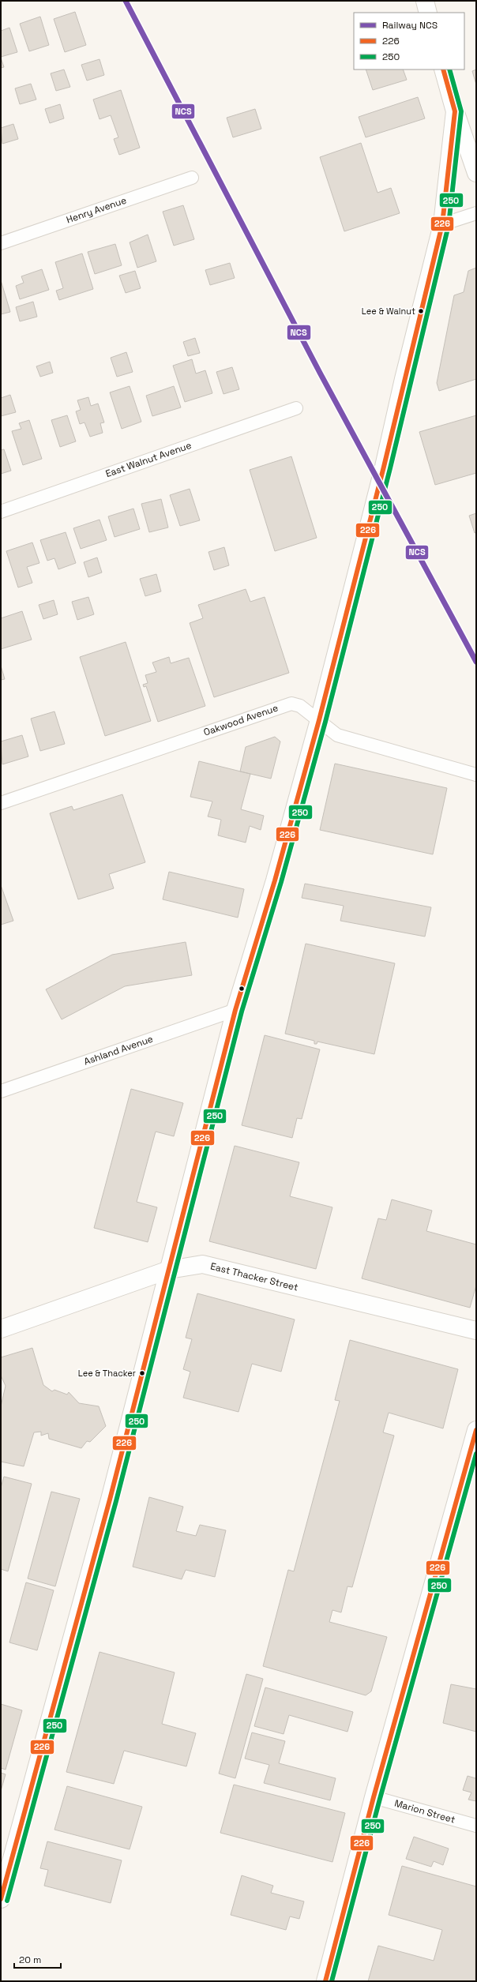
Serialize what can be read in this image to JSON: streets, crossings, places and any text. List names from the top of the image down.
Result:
{
  "streets": {
    "main road": ["East Thacker Street"],
    "street": [
      "Henry Avenue",
      "East Walnut Avenue",
      "Oakwood Avenue",
      "Ashland Avenue",
      "Marion Street"
    ]
  },
  "places": ["Lee & Walnut", "Lee & Thacker"],
  "lines": ["rail line NCS", "transit line 226", "transit line 250"],
  "legend": ["Railway NCS", "226", "250"],
  "scale_bar": "20 m"
}
